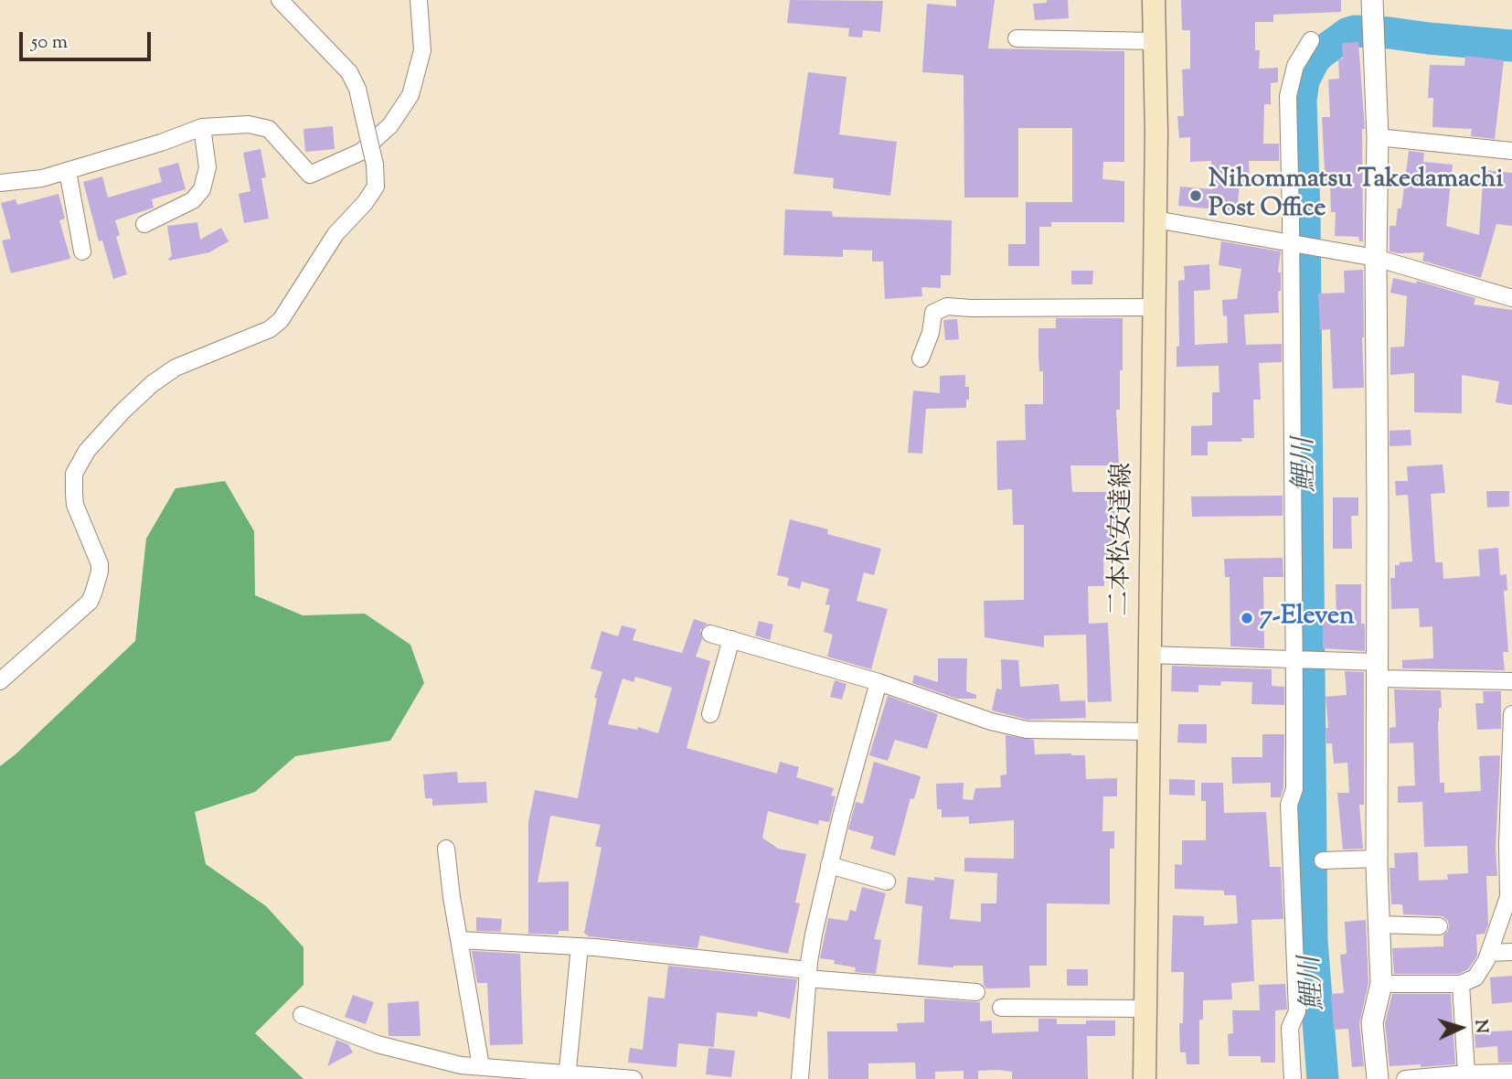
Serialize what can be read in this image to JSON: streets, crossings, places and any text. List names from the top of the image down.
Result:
{
  "streets": {
    "main road": ["二本松安達線"]
  },
  "water": ["鯉川"],
  "places": ["Nihommatsu Takedamachi Post Office", "7-Eleven"],
  "scale_bar": "50 m",
  "north": "right"
}
